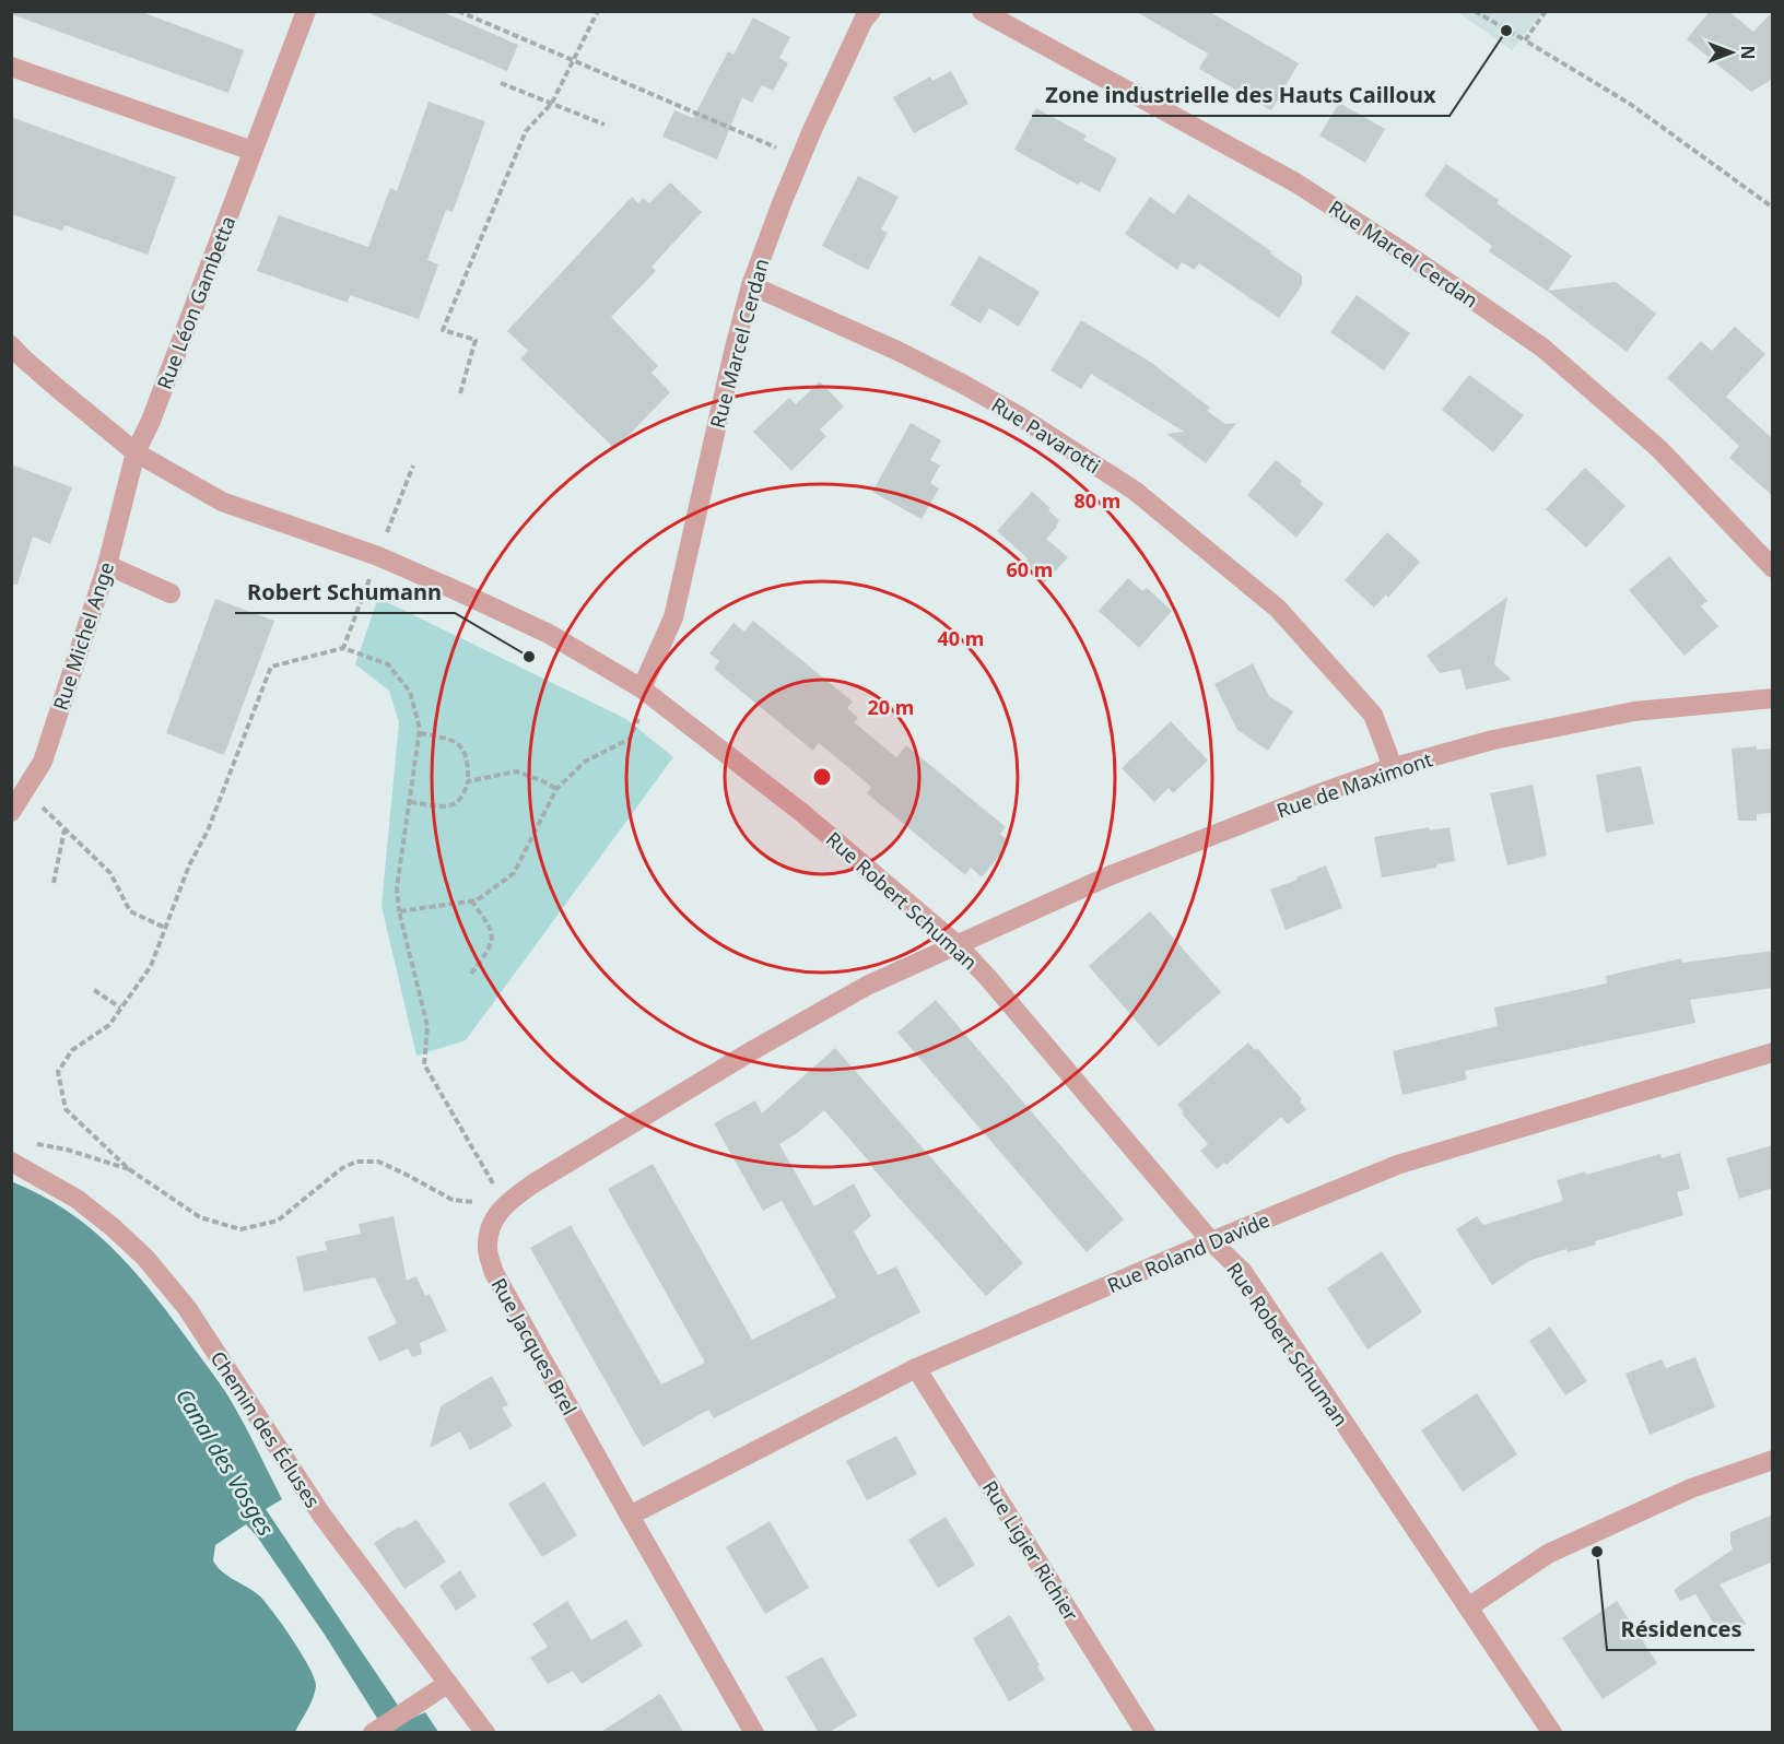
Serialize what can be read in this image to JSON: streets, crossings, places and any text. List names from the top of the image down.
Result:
{
  "streets": {
    "street": [
      "Rue Marcel Cerdan",
      "Rue Léon Gambetta",
      "Rue Pavarotti",
      "Rue Michel Ange",
      "Rue de Maximont",
      "Rue Robert Schuman",
      "Rue Roland Davide",
      "Rue Jacques Brel",
      "Chemin des Écluses",
      "Rue Ligier Richier"
    ]
  },
  "crossings": [
    ["Rue Marcel Cerdan", "Rue Pavarotti"],
    ["Rue Marcel Cerdan", "Rue Robert Schuman"],
    ["Rue Léon Gambetta", "Rue Michel Ange"],
    ["Rue Léon Gambetta", "Rue Robert Schuman"],
    ["Rue Pavarotti", "Rue de Maximont"],
    ["Rue Michel Ange", "Rue Robert Schuman"],
    ["Rue de Maximont", "Rue Robert Schuman"],
    ["Rue Robert Schuman", "Rue Roland Davide"],
    ["Rue Roland Davide", "Rue Jacques Brel"],
    ["Rue Roland Davide", "Rue Ligier Richier"]
  ],
  "water": ["Canal des Vosges"],
  "places": ["Zone industrielle des Hauts Cailloux", "Robert Schumann", "Résidences"],
  "north": "right",
  "rings": [
    "80 m",
    "60 m",
    "40 m",
    "20 m"
  ]
}
